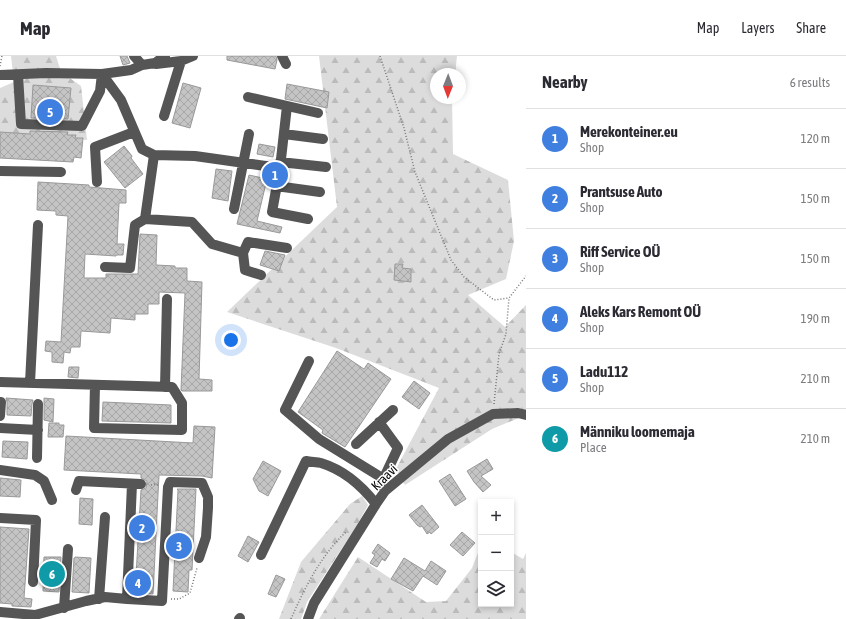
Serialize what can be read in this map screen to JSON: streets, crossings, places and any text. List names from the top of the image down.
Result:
{
  "streets": {
    "street": ["Kraavi"]
  },
  "north": "bottom",
  "page": {
    "header": "Map",
    "nav": ["Map", "Layers", "Share"],
    "heading": ["Nearby", "6 results"],
    "pins": [
      "5",
      "1",
      "2",
      "3",
      "6",
      "4"
    ],
    "list": [
      {
        "mark": "1",
        "name": "Merekonteiner.eu",
        "note": "Shop",
        "value": "120 m"
      },
      {
        "mark": "2",
        "name": "Prantsuse Auto",
        "note": "Shop",
        "value": "150 m"
      },
      {
        "mark": "3",
        "name": "Riff Service OÜ",
        "note": "Shop",
        "value": "150 m"
      },
      {
        "mark": "4",
        "name": "Aleks Kars Remont OÜ",
        "note": "Shop",
        "value": "190 m"
      },
      {
        "mark": "5",
        "name": "Ladu112",
        "note": "Shop",
        "value": "210 m"
      },
      {
        "mark": "6",
        "name": "Männiku loomemaja",
        "note": "Place",
        "value": "210 m"
      }
    ],
    "map_buttons": ["+", "−"]
  }
}
